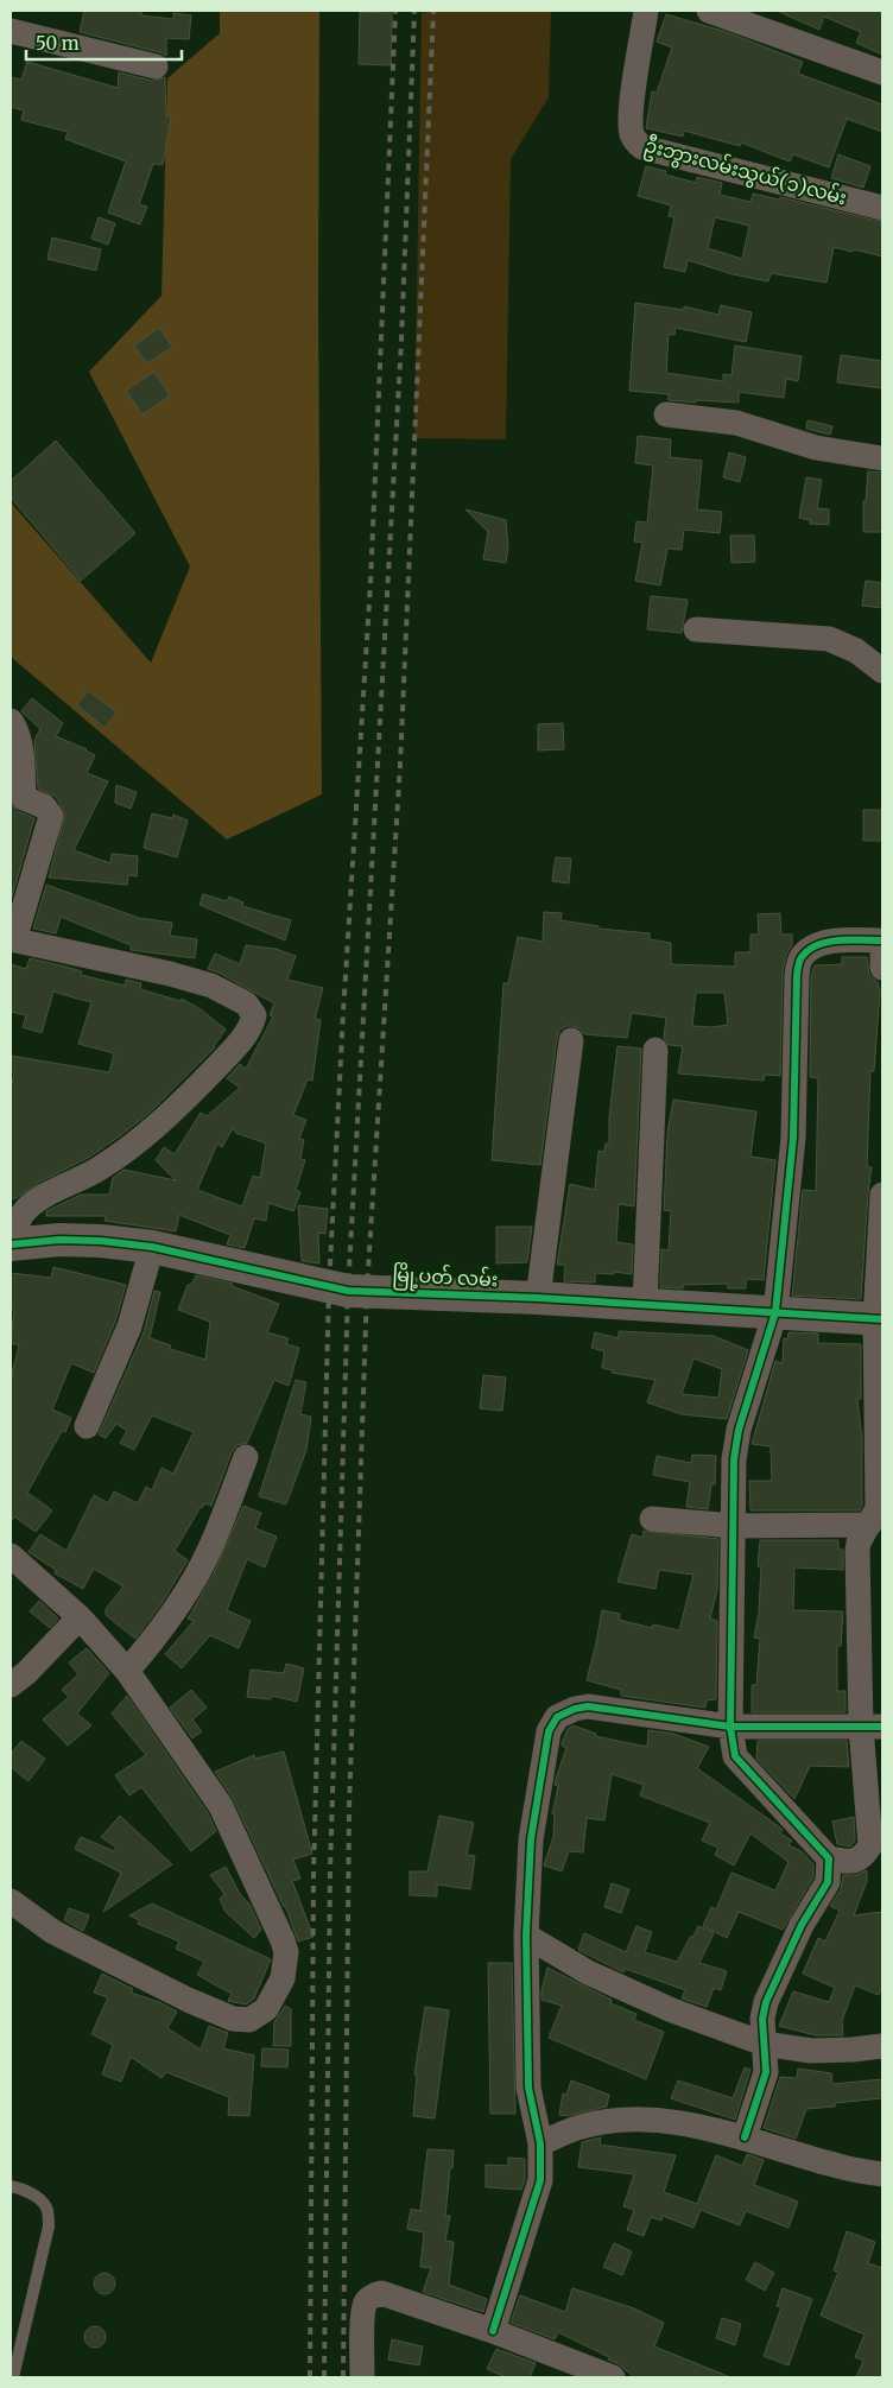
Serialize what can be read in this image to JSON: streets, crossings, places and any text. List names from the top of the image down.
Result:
{
  "streets": {
    "street": ["ဦးဘွားလမ်းသွယ်(၁)လမ်း", "မြို့ပတ် လမ်း"]
  },
  "scale_bar": "50 m"
}
